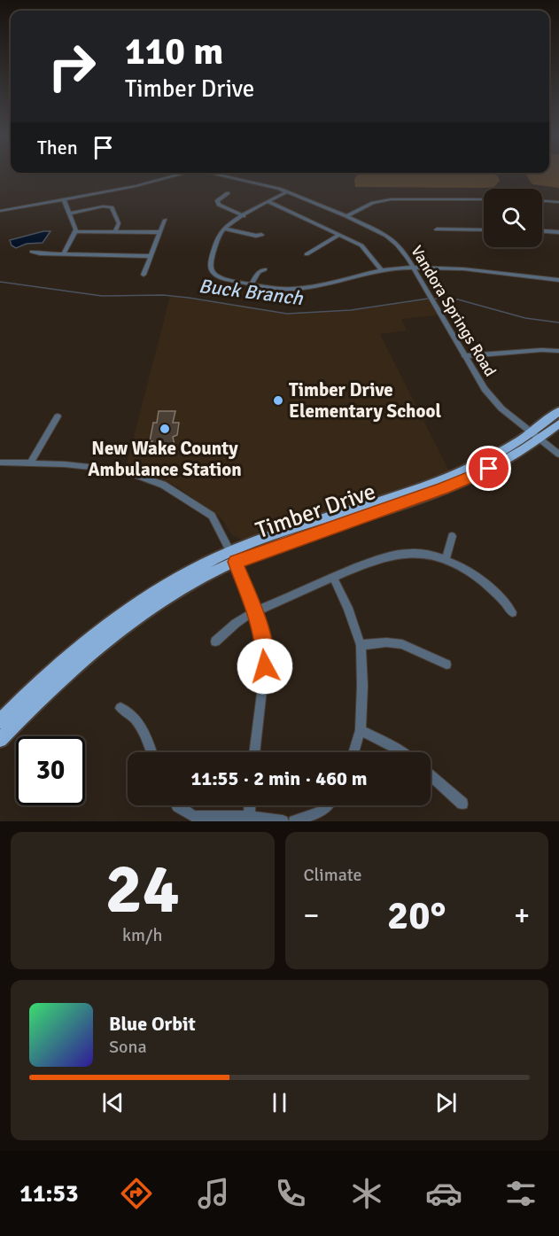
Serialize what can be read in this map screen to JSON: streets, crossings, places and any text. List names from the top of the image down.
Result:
{
  "streets": {
    "main road": ["Timber Drive"],
    "street": ["Vandora Springs Road"]
  },
  "crossings": [
    ["Vandora Springs Road", "Timber Drive"]
  ],
  "water": ["Buck Branch"],
  "places": ["Timber Drive Elementary School", "New Wake County Ambulance Station"],
  "page": {
    "turn": ["110 m", "Timber Drive"],
    "then": "Then",
    "limit": "30",
    "trip": "11:55 · 2 min · 460 m",
    "tile": [
      ["24", "km/h"],
      "Climate"
    ],
    "heat": ["−", "20°", "+"],
    "song": ["Blue Orbit", "Sona"],
    "tabs": "11:53"
  }
}
